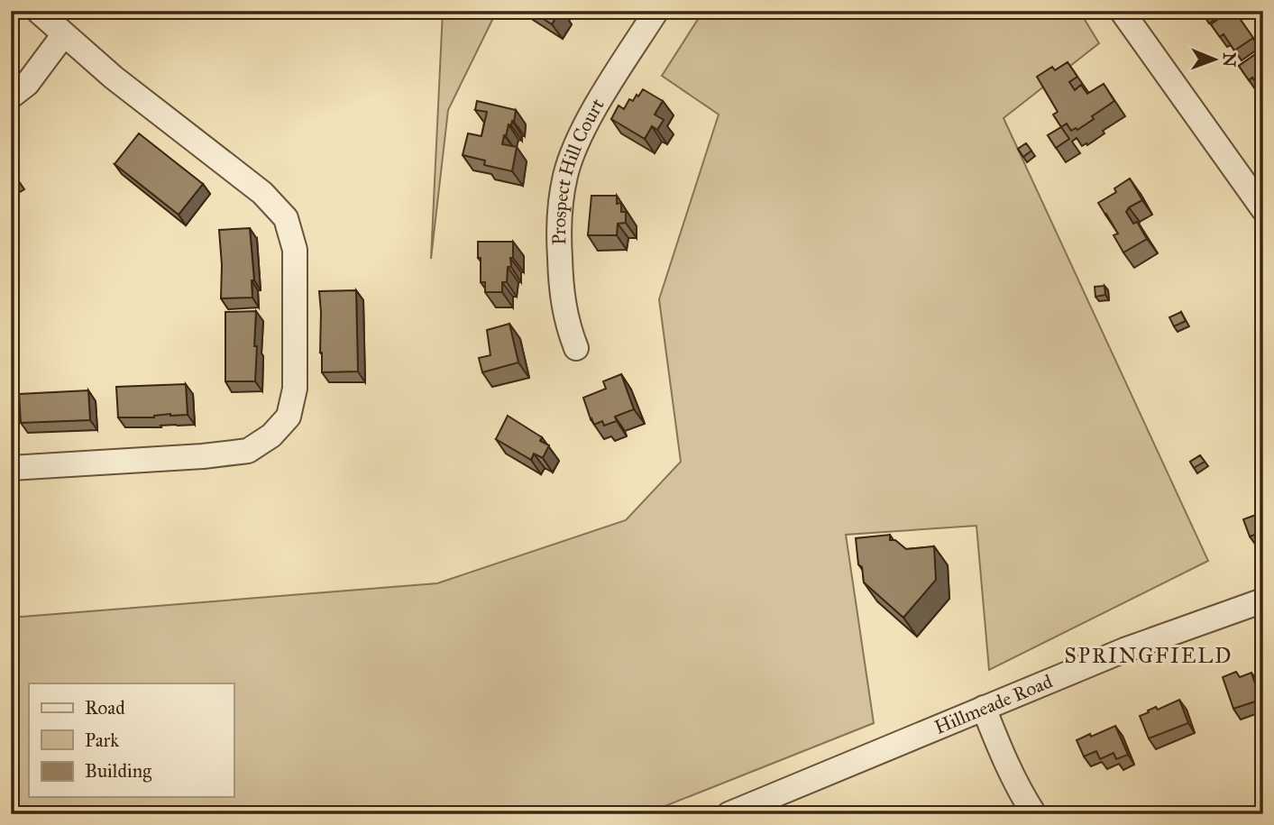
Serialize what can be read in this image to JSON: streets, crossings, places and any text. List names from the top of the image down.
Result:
{
  "streets": {
    "street": ["Prospect Hill Court", "Hillmeade Road"]
  },
  "districts": ["SPRINGFIELD"],
  "legend": ["Road", "Park", "Building"],
  "north": "right"
}
